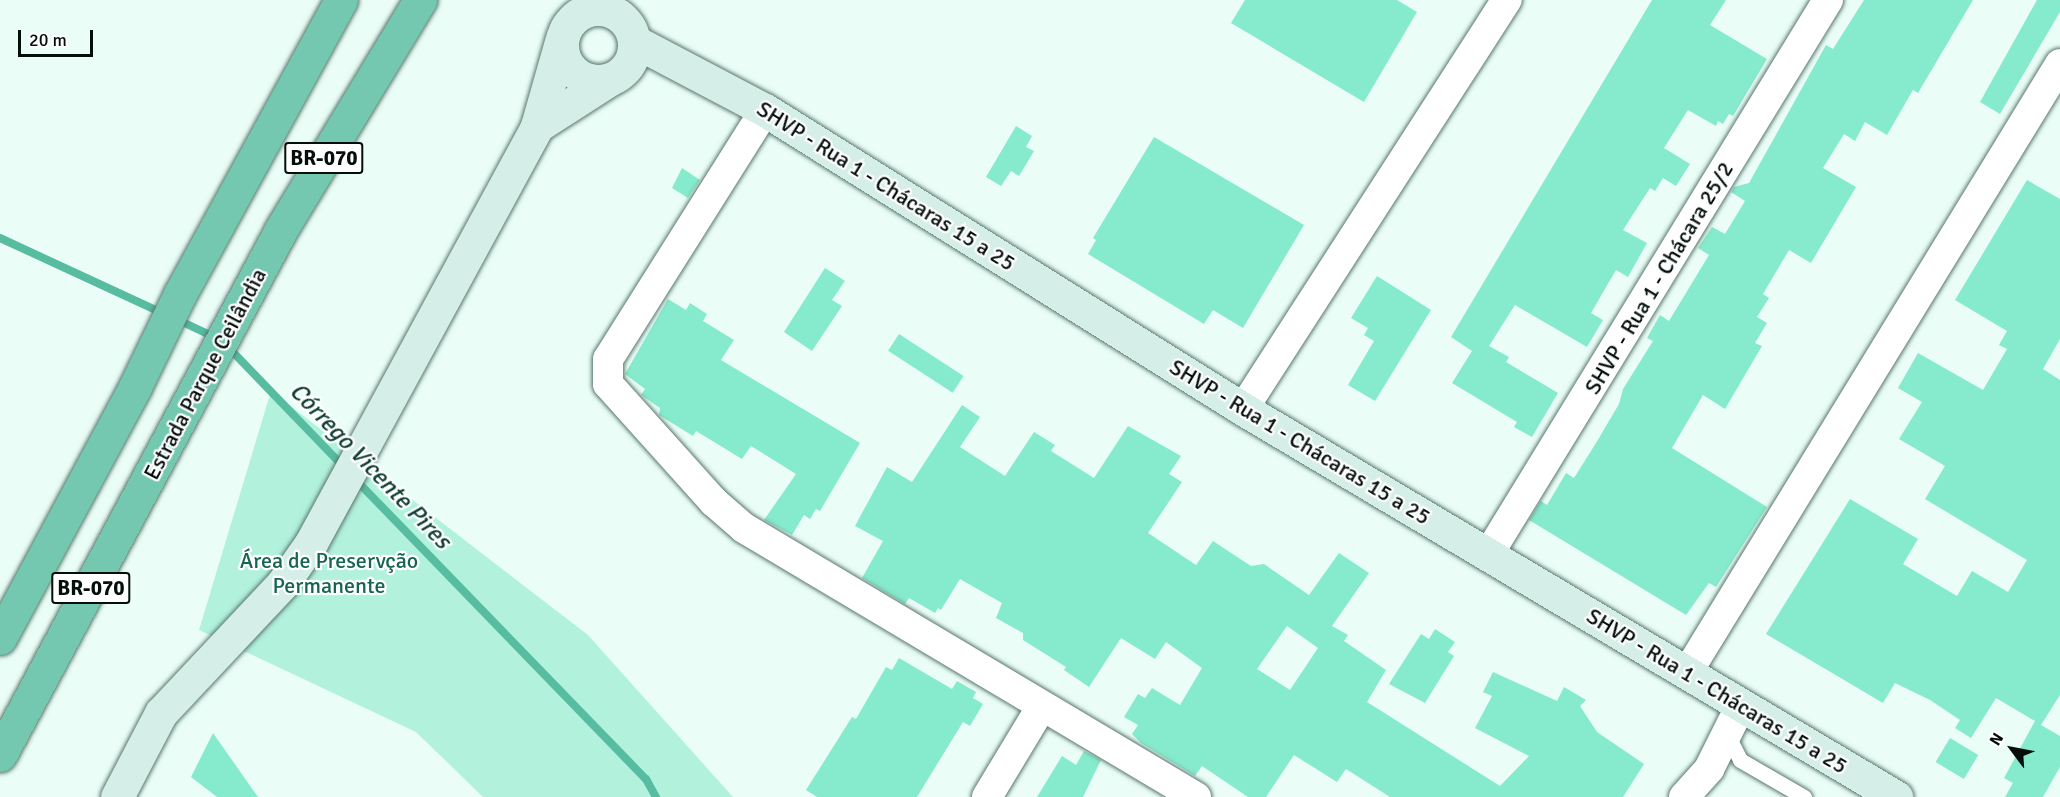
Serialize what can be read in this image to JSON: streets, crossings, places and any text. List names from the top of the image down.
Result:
{
  "streets": {
    "highway": ["BR-070", "Estrada Parque Ceilândia"],
    "street": ["SHVP - Rua 1 - Chácaras 15 a 25", "SHVP - Rua 1 - Chácara 25/2"]
  },
  "crossings": [
    ["SHVP - Rua 1 - Chácaras 15 a 25", "SHVP - Rua 1 - Chácara 25/2"]
  ],
  "water": ["Córrego Vicente Pires"],
  "parks": ["Área de Preservção Permanente"],
  "scale_bar": "20 m",
  "north": "top left"
}
